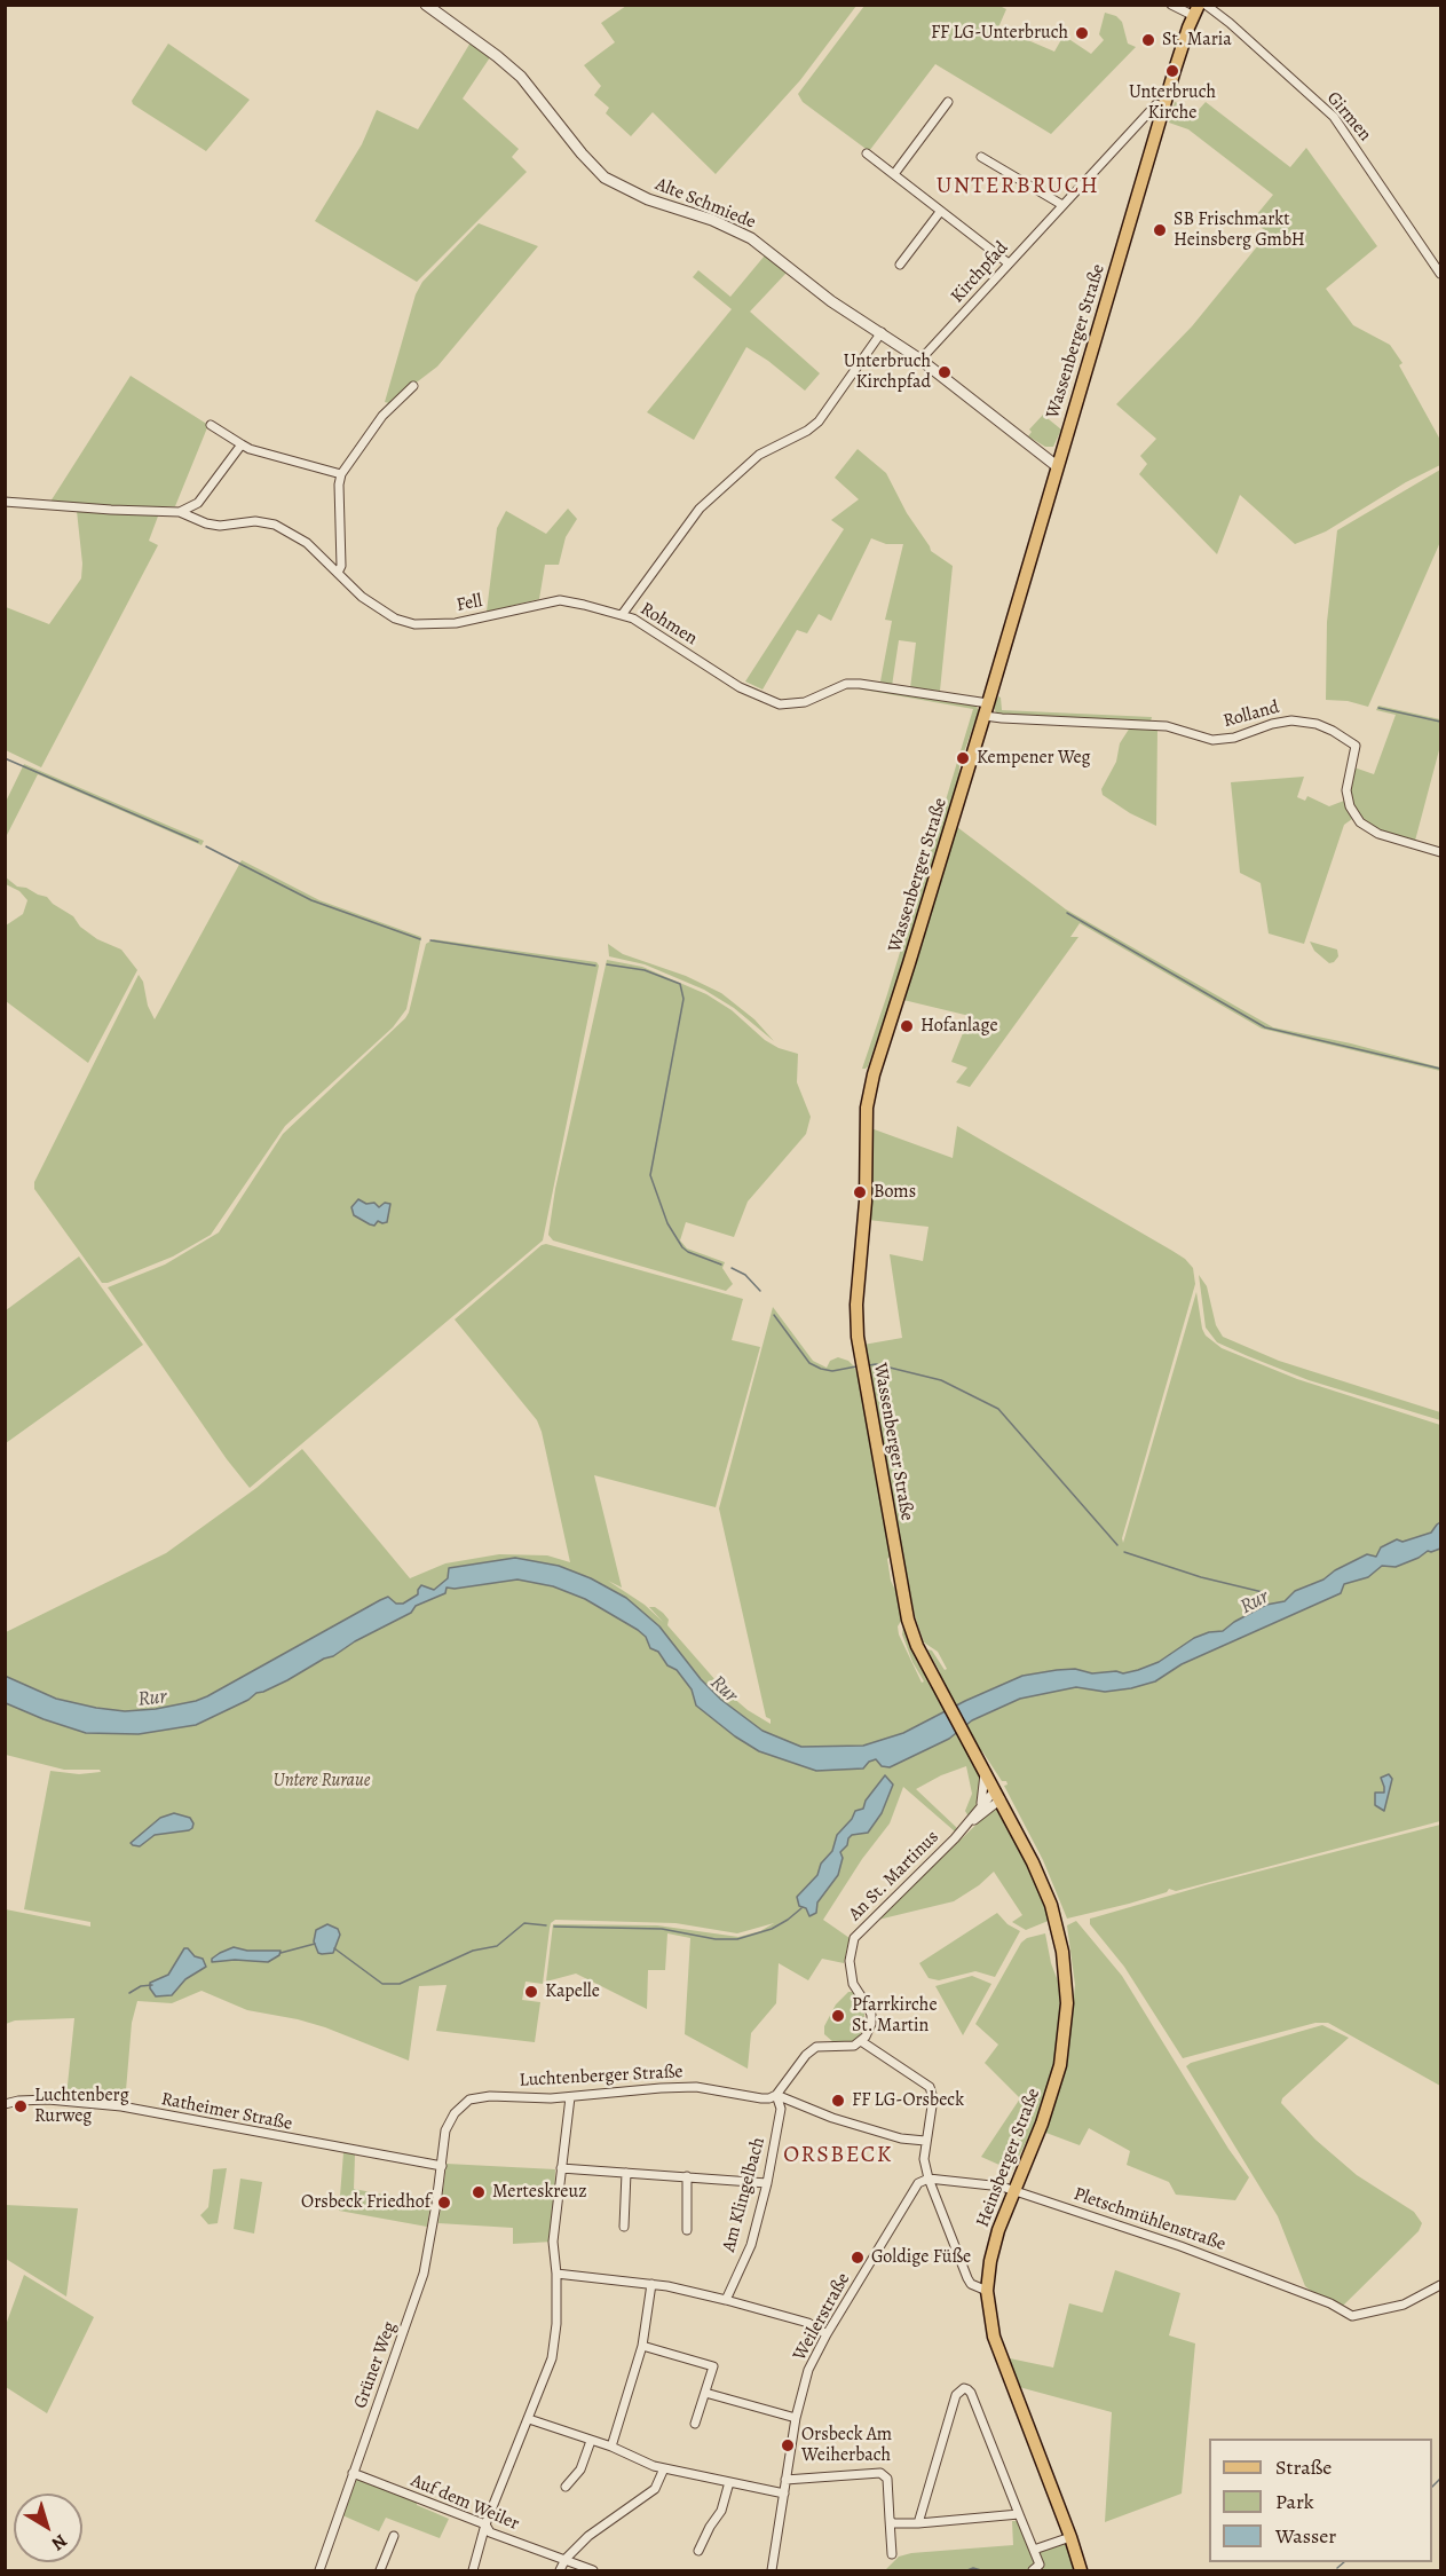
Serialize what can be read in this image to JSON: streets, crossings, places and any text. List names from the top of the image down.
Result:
{
  "streets": {
    "main road": ["Wassenberger Straße", "Heinsberger Straße"],
    "street": [
      "Girmen",
      "Alte Schmiede",
      "Kirchpfad",
      "Fell",
      "Rohmen",
      "Rolland",
      "An St. Martinus",
      "Luchtenberger Straße",
      "Ratheimer Straße",
      "Am Klingelbach",
      "Pletschmühlenstraße",
      "Weilerstraße",
      "Grüner Weg",
      "Auf dem Weiler"
    ]
  },
  "crossings": [
    ["Alte Schmiede", "Kirchpfad"],
    ["Alte Schmiede", "Wassenberger Straße"],
    ["Alte Schmiede", "Rohmen"],
    ["Kirchpfad", "Wassenberger Straße"],
    ["Wassenberger Straße", "Rohmen"],
    ["Wassenberger Straße", "Rolland"],
    ["Wassenberger Straße", "An St. Martinus"],
    ["Wassenberger Straße", "Heinsberger Straße"],
    ["Fell", "Rohmen"],
    ["An St. Martinus", "Heinsberger Straße"],
    ["Luchtenberger Straße", "Ratheimer Straße"],
    ["Luchtenberger Straße", "Am Klingelbach"],
    ["Luchtenberger Straße", "Grüner Weg"],
    ["Ratheimer Straße", "Grüner Weg"],
    ["Heinsberger Straße", "Pletschmühlenstraße"],
    ["Pletschmühlenstraße", "Weilerstraße"],
    ["Grüner Weg", "Auf dem Weiler"]
  ],
  "districts": ["UNTERBRUCH", "ORSBECK"],
  "water": ["Rur"],
  "parks": ["Untere Ruraue"],
  "places": [
    "FF LG-Unterbruch",
    "St. Maria",
    "Unterbruch Kirche",
    "SB Frischmarkt Heinsberg GmbH",
    "Unterbruch Kirchpfad",
    "Kempener Weg",
    "Hofanlage",
    "Boms",
    "Kapelle",
    "Pfarrkirche St. Martin",
    "FF LG-Orsbeck",
    "Luchtenberg Rurweg",
    "Merteskreuz",
    "Orsbeck Friedhof",
    "Goldige Füße",
    "Orsbeck Am Weiherbach"
  ],
  "legend": ["Straße", "Park", "Wasser"],
  "north": "bottom right"
}
